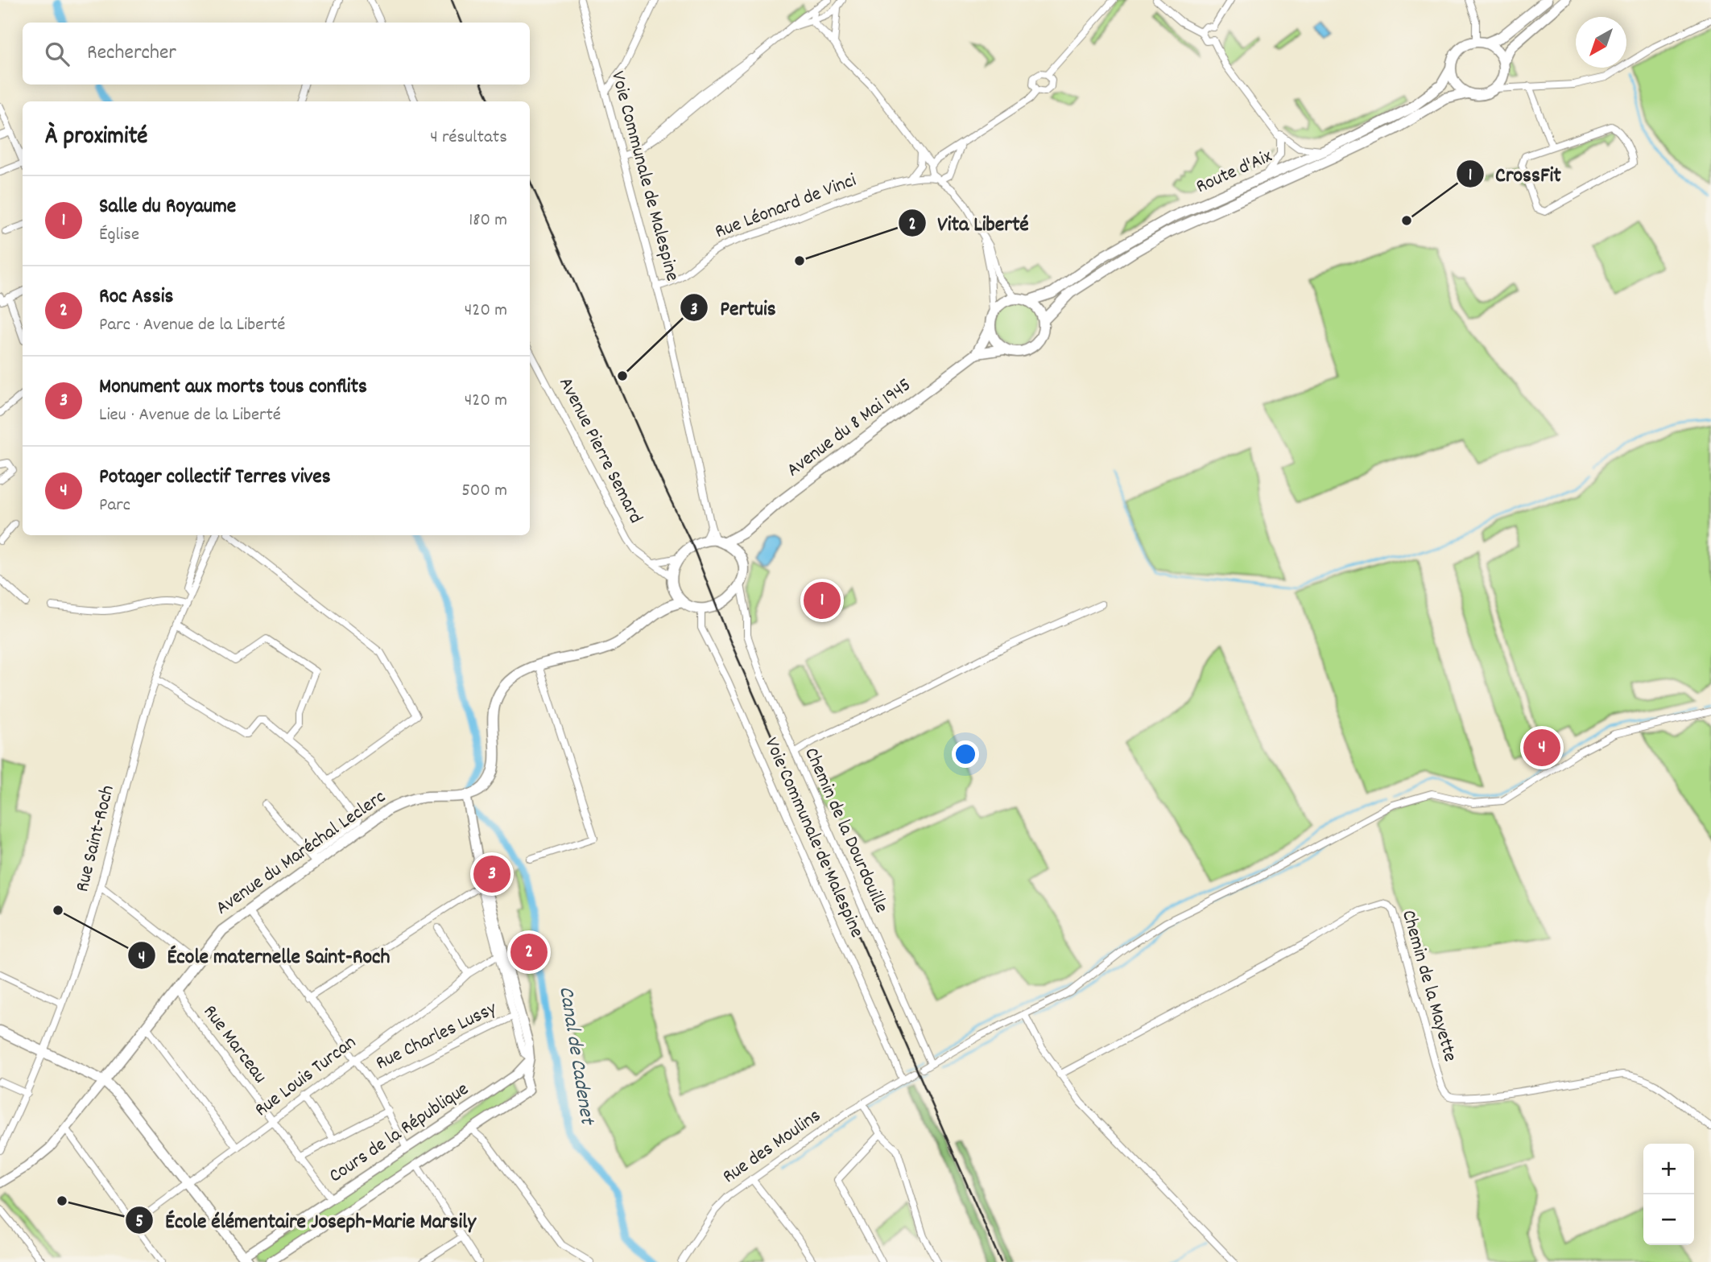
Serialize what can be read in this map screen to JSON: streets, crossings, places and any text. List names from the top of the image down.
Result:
{
  "streets": {
    "main road": ["Route d'Aix", "Avenue du 8 Mai 1945", "Avenue du Maréchal Leclerc"],
    "street": [
      "Voie Communale de Malespine",
      "Rue Léonard de Vinci",
      "Avenue Pierre Semard",
      "Chemin de la Dourdouille",
      "Rue Saint-Roch",
      "Chemin de la Mayette",
      "Rue Charles Lussy",
      "Rue Marceau",
      "Rue Louis Turcan",
      "Cours de la République",
      "Rue des Moulins"
    ]
  },
  "crossings": [
    ["Route d'Aix", "Avenue du 8 Mai 1945"],
    ["Voie Communale de Malespine", "Rue Léonard de Vinci"],
    ["Voie Communale de Malespine", "Avenue du 8 Mai 1945"],
    ["Voie Communale de Malespine", "Avenue Pierre Semard"],
    ["Voie Communale de Malespine", "Chemin de la Dourdouille"],
    ["Voie Communale de Malespine", "Rue des Moulins"],
    ["Avenue du 8 Mai 1945", "Avenue Pierre Semard"],
    ["Avenue du 8 Mai 1945", "Chemin de la Dourdouille"],
    ["Avenue Pierre Semard", "Chemin de la Dourdouille"],
    ["Avenue du Maréchal Leclerc", "Rue Marceau"],
    ["Rue Marceau", "Rue Louis Turcan"],
    ["Rue Marceau", "Cours de la République"]
  ],
  "water": ["Canal de Cadenet"],
  "places": [
    "CrossFit",
    "Vita Liberté",
    "Pertuis",
    "École maternelle Saint-Roch",
    "École élémentaire Joseph-Marie Marsily"
  ],
  "north": "bottom left",
  "page": {
    "search": "Rechercher",
    "heading": ["À proximité", "4 résultats"],
    "list": [
      {
        "mark": "1",
        "name": "Salle du Royaume",
        "note": "Église",
        "value": "180 m"
      },
      {
        "mark": "2",
        "name": "Roc Assis",
        "note": "Parc · Avenue de la Liberté",
        "value": "420 m"
      },
      {
        "mark": "3",
        "name": "Monument aux morts tous conflits",
        "note": "Lieu · Avenue de la Liberté",
        "value": "420 m"
      },
      {
        "mark": "4",
        "name": "Potager collectif Terres vives",
        "note": "Parc",
        "value": "500 m"
      }
    ],
    "pins": [
      "1",
      "4",
      "3",
      "2"
    ],
    "map_buttons": ["+", "−"]
  }
}
